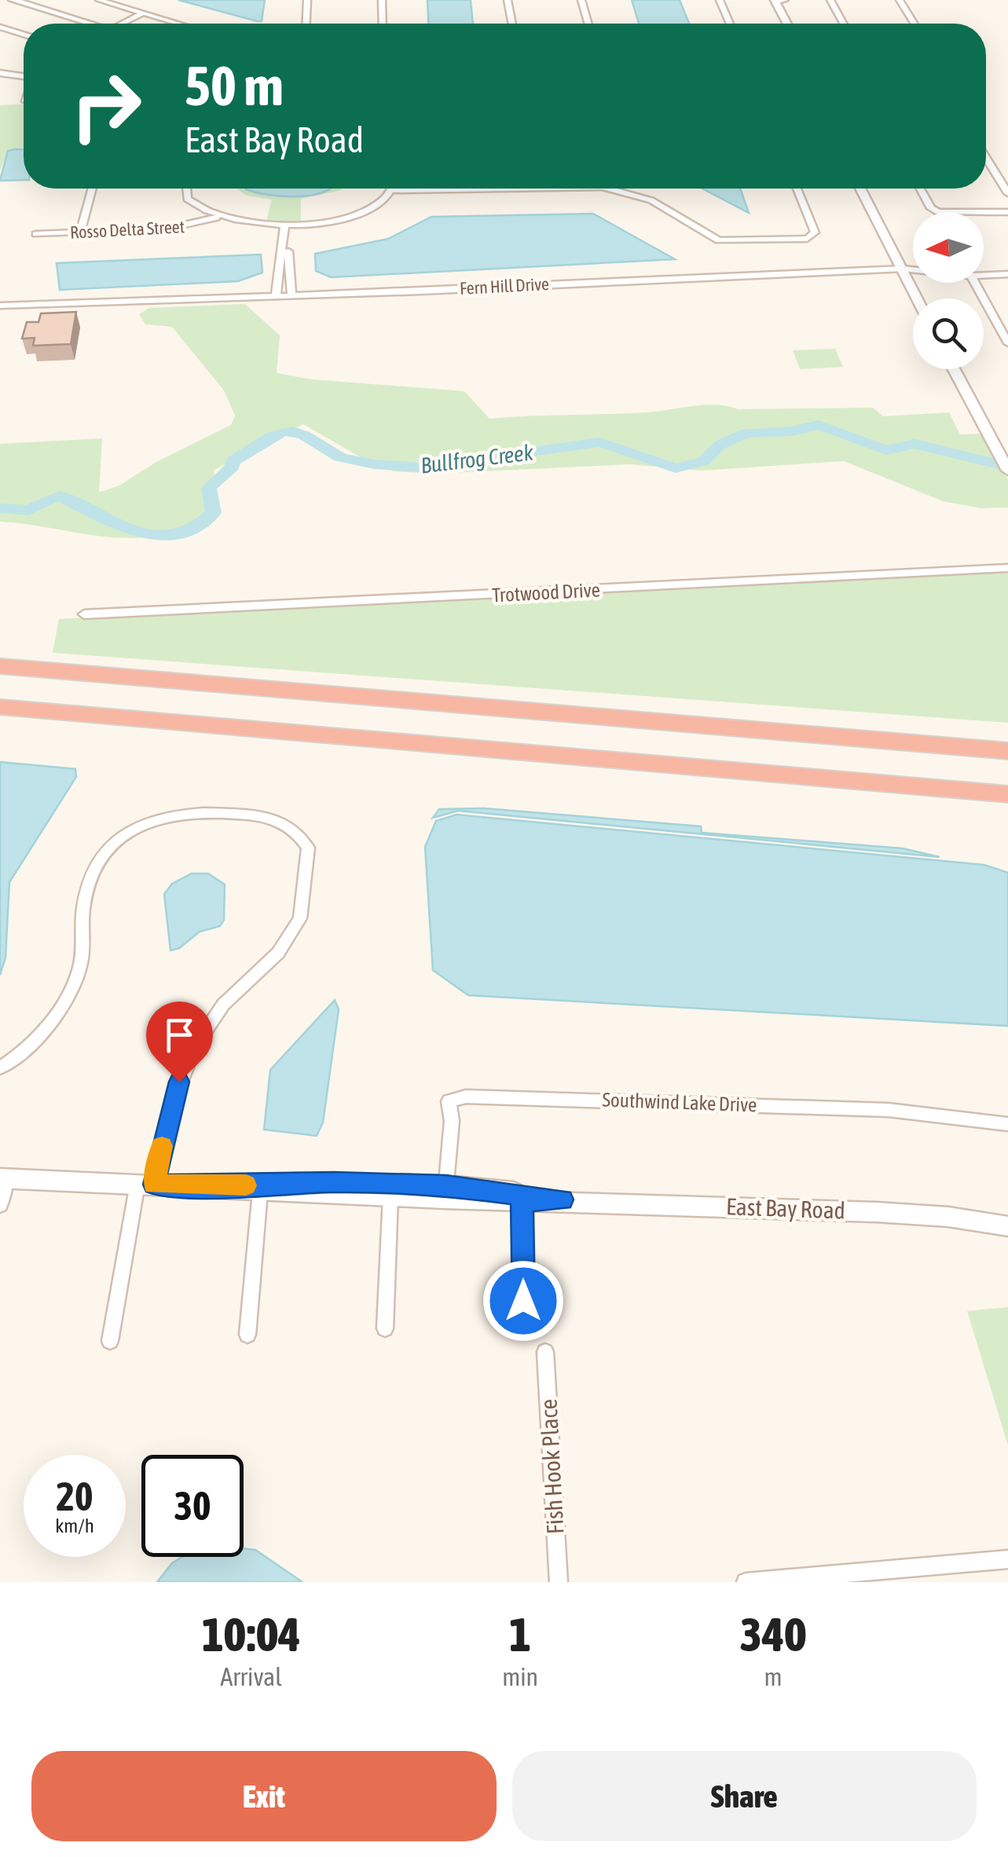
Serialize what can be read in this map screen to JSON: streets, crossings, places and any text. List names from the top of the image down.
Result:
{
  "streets": {
    "street": [
      "Rosso Delta Street",
      "Fern Hill Drive",
      "Trotwood Drive",
      "Southwind Lake Drive",
      "East Bay Road",
      "Fish Hook Place"
    ]
  },
  "crossings": [
    ["Southwind Lake Drive", "East Bay Road"]
  ],
  "water": ["Bullfrog Creek"],
  "north": "left",
  "page": {
    "turn": ["50 m", "East Bay Road"],
    "speed": "20 km/h",
    "limit": "30",
    "eta": [
      "10:04",
      "Arrival",
      "1",
      "min",
      "340",
      "m"
    ],
    "buttons": ["Exit", "Share"]
  }
}
